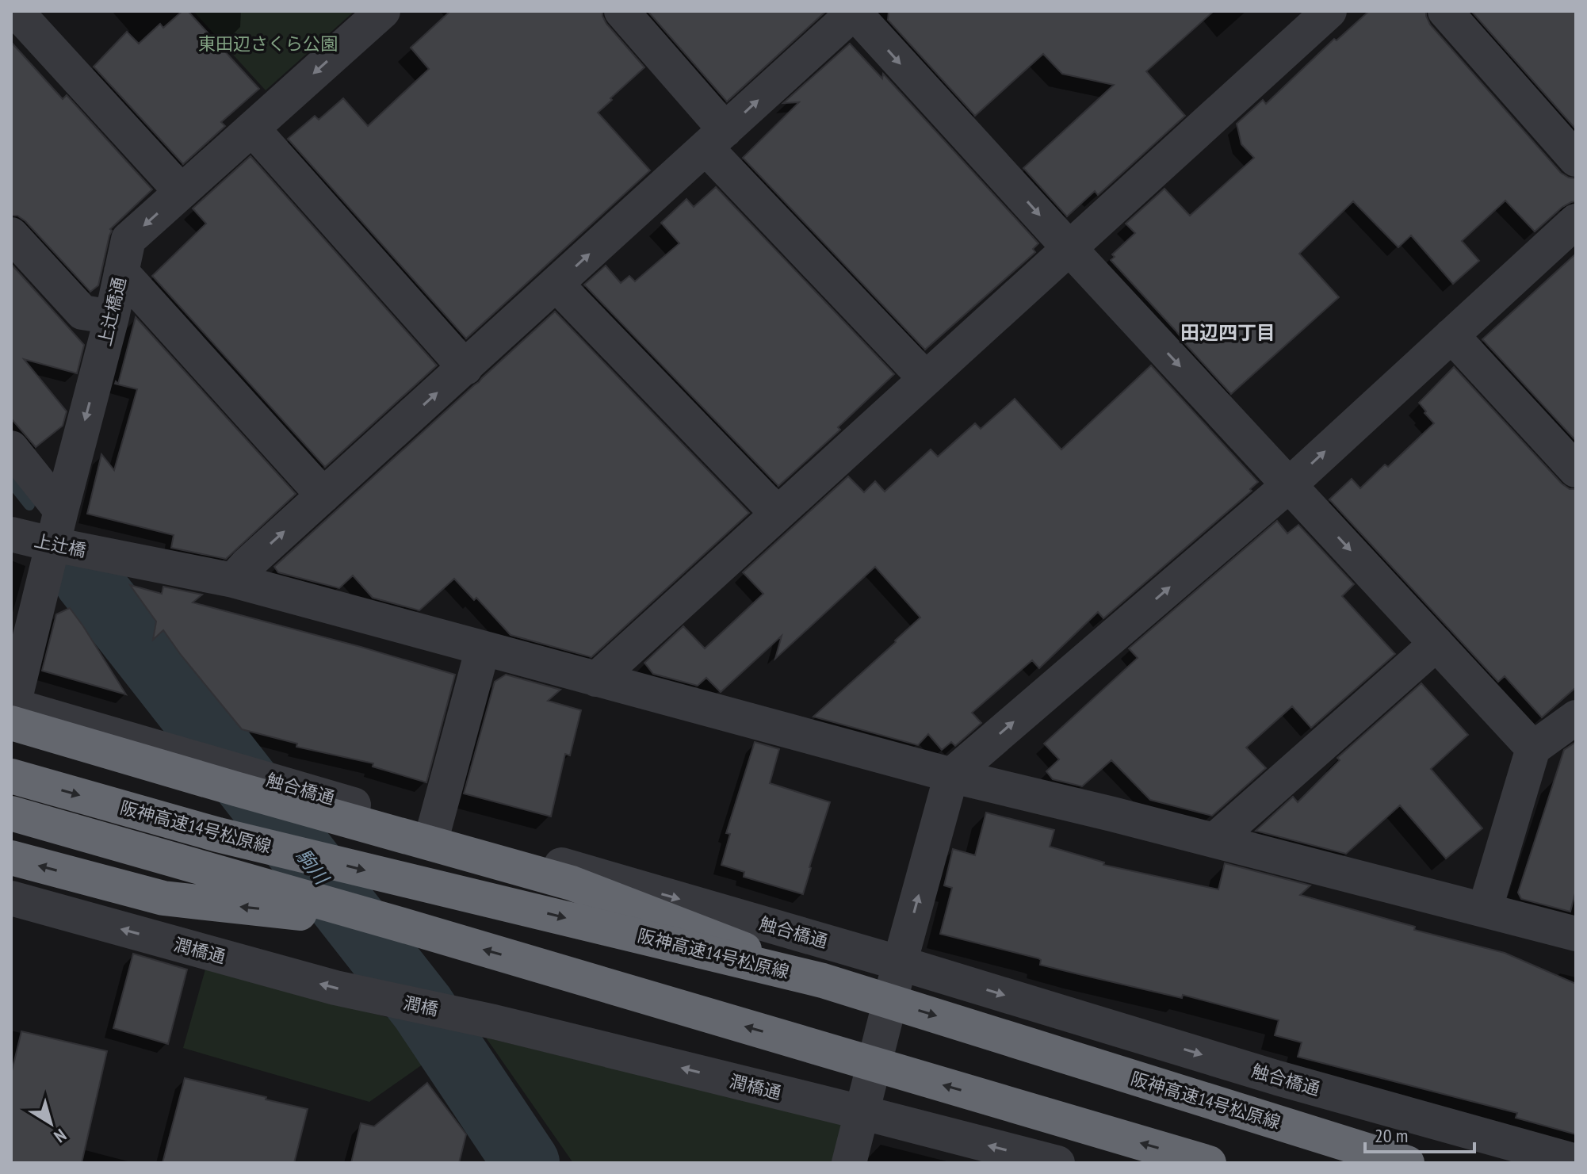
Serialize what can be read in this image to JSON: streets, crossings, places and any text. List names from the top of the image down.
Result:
{
  "streets": {
    "highway": ["阪神高速14号松原線"],
    "street": [
      "上辻橋通",
      "上辻橋",
      "触合橋通",
      "潤橋通",
      "潤橋"
    ]
  },
  "crossings": [
    ["上辻橋通", "上辻橋"],
    ["上辻橋通", "触合橋通"],
    ["潤橋通", "潤橋"]
  ],
  "one_way": ["触合橋通", "潤橋通"],
  "districts": ["田辺四丁目"],
  "water": ["駒川"],
  "parks": ["東田辺さくら公園"],
  "scale_bar": "20 m",
  "north": "bottom right"
}
